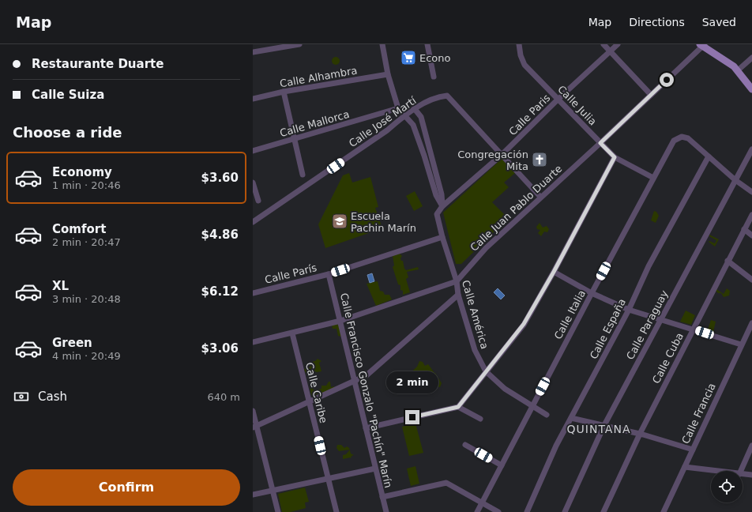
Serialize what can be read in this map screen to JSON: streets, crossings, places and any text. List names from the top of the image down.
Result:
{
  "streets": {
    "street": [
      "Calle Alhambra",
      "Calle Julia",
      "Calle Paris",
      "Calle José Martí",
      "Calle Mallorca",
      "Calle Juan Pablo Duarte",
      "Calle París",
      "Calle América",
      "Calle Italia",
      "Calle Paraguay",
      "Calle España",
      "Calle Cuba",
      "Calle Francisco Gonzalo \"Pachín\" Marín",
      "Calle Caribe",
      "Calle Francia"
    ]
  },
  "crossings": [
    ["Calle Julia", "Calle Paris"],
    ["Calle Julia", "Calle Juan Pablo Duarte"],
    ["Calle Julia", "Calle Italia"],
    ["Calle Paris", "Calle José Martí"],
    ["Calle Paris", "Calle América"],
    ["Calle José Martí", "Calle América"],
    ["Calle Juan Pablo Duarte", "Calle América"],
    ["Calle Juan Pablo Duarte", "Calle Francisco Gonzalo \"Pachín\" Marín"],
    ["Calle Juan Pablo Duarte", "Calle Caribe"],
    ["Calle París", "Calle América"],
    ["Calle París", "Calle Francisco Gonzalo \"Pachín\" Marín"],
    ["Calle América", "Calle Italia"],
    ["Calle Italia", "Calle España"]
  ],
  "districts": ["QUINTANA"],
  "places": {
    "supermarket": ["Econo"],
    "church": ["Congregación Mita"],
    "school or university": ["Escuela Pachin Marín"]
  },
  "page": {
    "header": "Map",
    "nav": ["Map", "Directions", "Saved"],
    "banner": ["Restaurante Duarte", "Calle Suiza"],
    "heading": "Choose a ride",
    "list": [
      {
        "name": "Economy",
        "note": "1 min · 20:46",
        "value": "$3.60"
      },
      {
        "name": "Comfort",
        "note": "2 min · 20:47",
        "value": "$4.86"
      },
      {
        "name": "XL",
        "note": "3 min · 20:48",
        "value": "$6.12"
      },
      {
        "name": "Green",
        "note": "4 min · 20:49",
        "value": "$3.06"
      }
    ],
    "bubble": "2 min",
    "pay": ["Cash", "640 m"],
    "buttons": "Confirm"
  }
}
